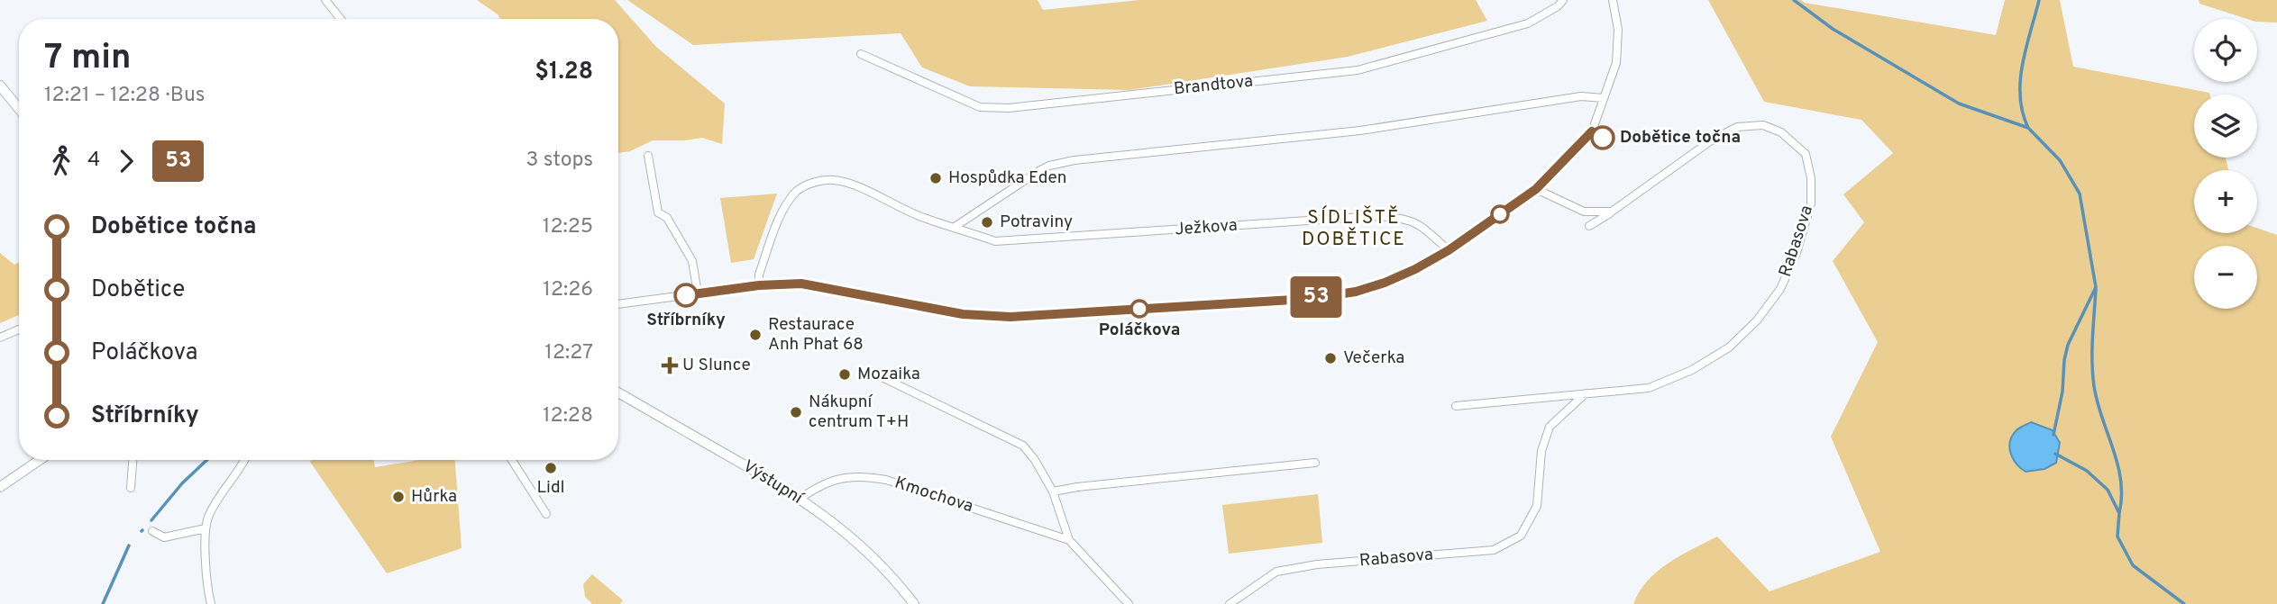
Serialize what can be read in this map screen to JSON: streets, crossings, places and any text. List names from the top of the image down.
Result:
{
  "streets": {
    "street": [
      "Brandtova",
      "Ježkova",
      "Rabasova",
      "Výstupní",
      "Kmochova"
    ]
  },
  "crossings": [
    ["Výstupní", "Kmochova"]
  ],
  "districts": ["SÍDLIŠTĚ DOBĚTICE"],
  "places": {
    "other": [
      "Dobětice točna",
      "Hospůdka Eden",
      "Potraviny",
      "Stříbrníky",
      "Poláčkova",
      "Restaurace Anh Phat 68",
      "Večerka",
      "Mozaika",
      "Nákupní centrum T+H",
      "Lidl",
      "Hůrka"
    ],
    "health": ["U Slunce"]
  },
  "lines": ["bus line 53"],
  "page": {
    "on_map": "53",
    "map_buttons": ["+", "−"],
    "heading": ["7 min", "12:21 – 12:28 · Bus", "$1.28"],
    "legs": ["4", "53", "3 stops"],
    "list": [
      {
        "name": "Dobětice točna",
        "value": "12:25"
      },
      {
        "name": "Dobětice",
        "value": "12:26"
      },
      {
        "name": "Poláčkova",
        "value": "12:27"
      },
      {
        "name": "Stříbrníky",
        "value": "12:28"
      }
    ]
  }
}
